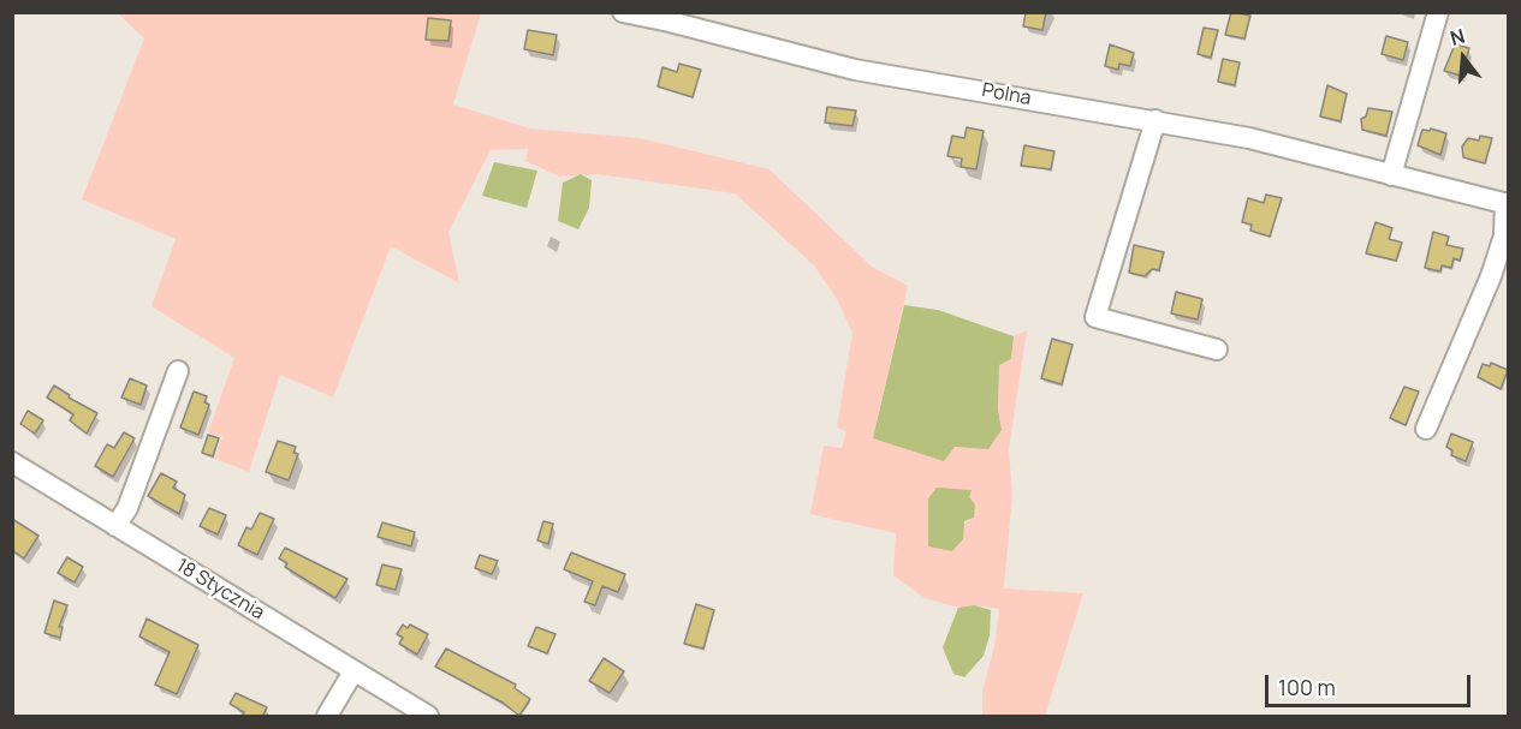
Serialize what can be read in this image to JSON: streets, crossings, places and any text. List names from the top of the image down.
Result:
{
  "streets": {
    "street": ["Polna", "18 Stycznia"]
  },
  "scale_bar": "100 m",
  "north": "top"
}
